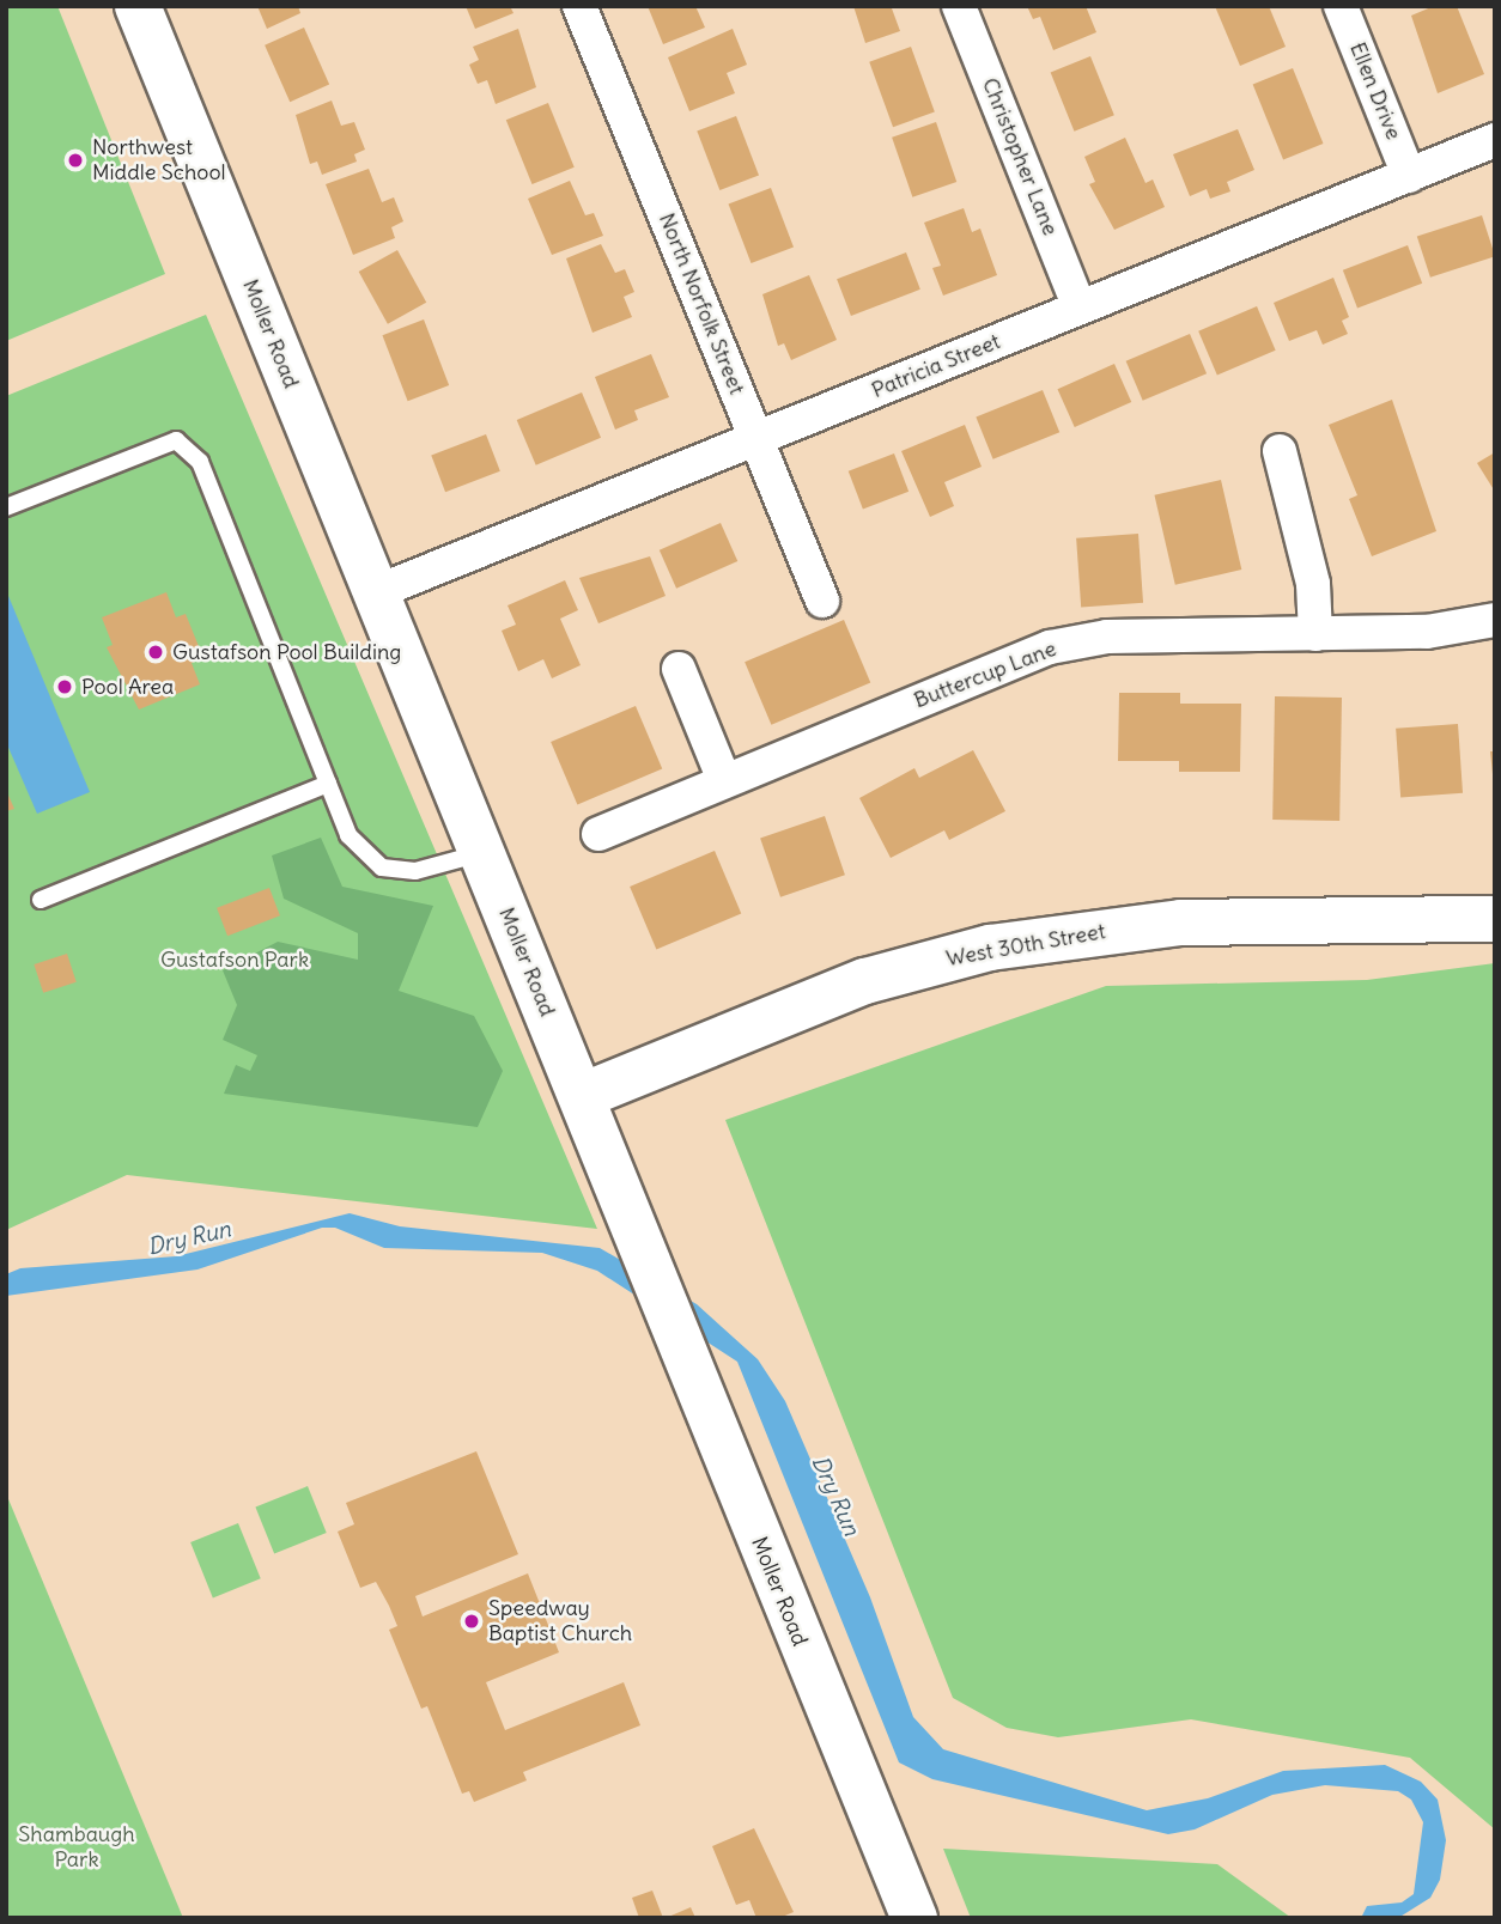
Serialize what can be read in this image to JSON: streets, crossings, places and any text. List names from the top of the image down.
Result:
{
  "streets": {
    "street": [
      "Ellen Drive",
      "Christopher Lane",
      "North Norfolk Street",
      "Moller Road",
      "Patricia Street",
      "Buttercup Lane",
      "West 30th Street"
    ]
  },
  "crossings": [
    ["Ellen Drive", "Patricia Street"],
    ["Christopher Lane", "Patricia Street"],
    ["North Norfolk Street", "Patricia Street"],
    ["Moller Road", "Patricia Street"],
    ["Moller Road", "West 30th Street"]
  ],
  "water": ["Dry Run"],
  "parks": ["Gustafson Park", "Shambaugh Park"],
  "places": [
    "Northwest Middle School",
    "Gustafson Pool Building",
    "Pool Area",
    "Speedway Baptist Church"
  ]
}
